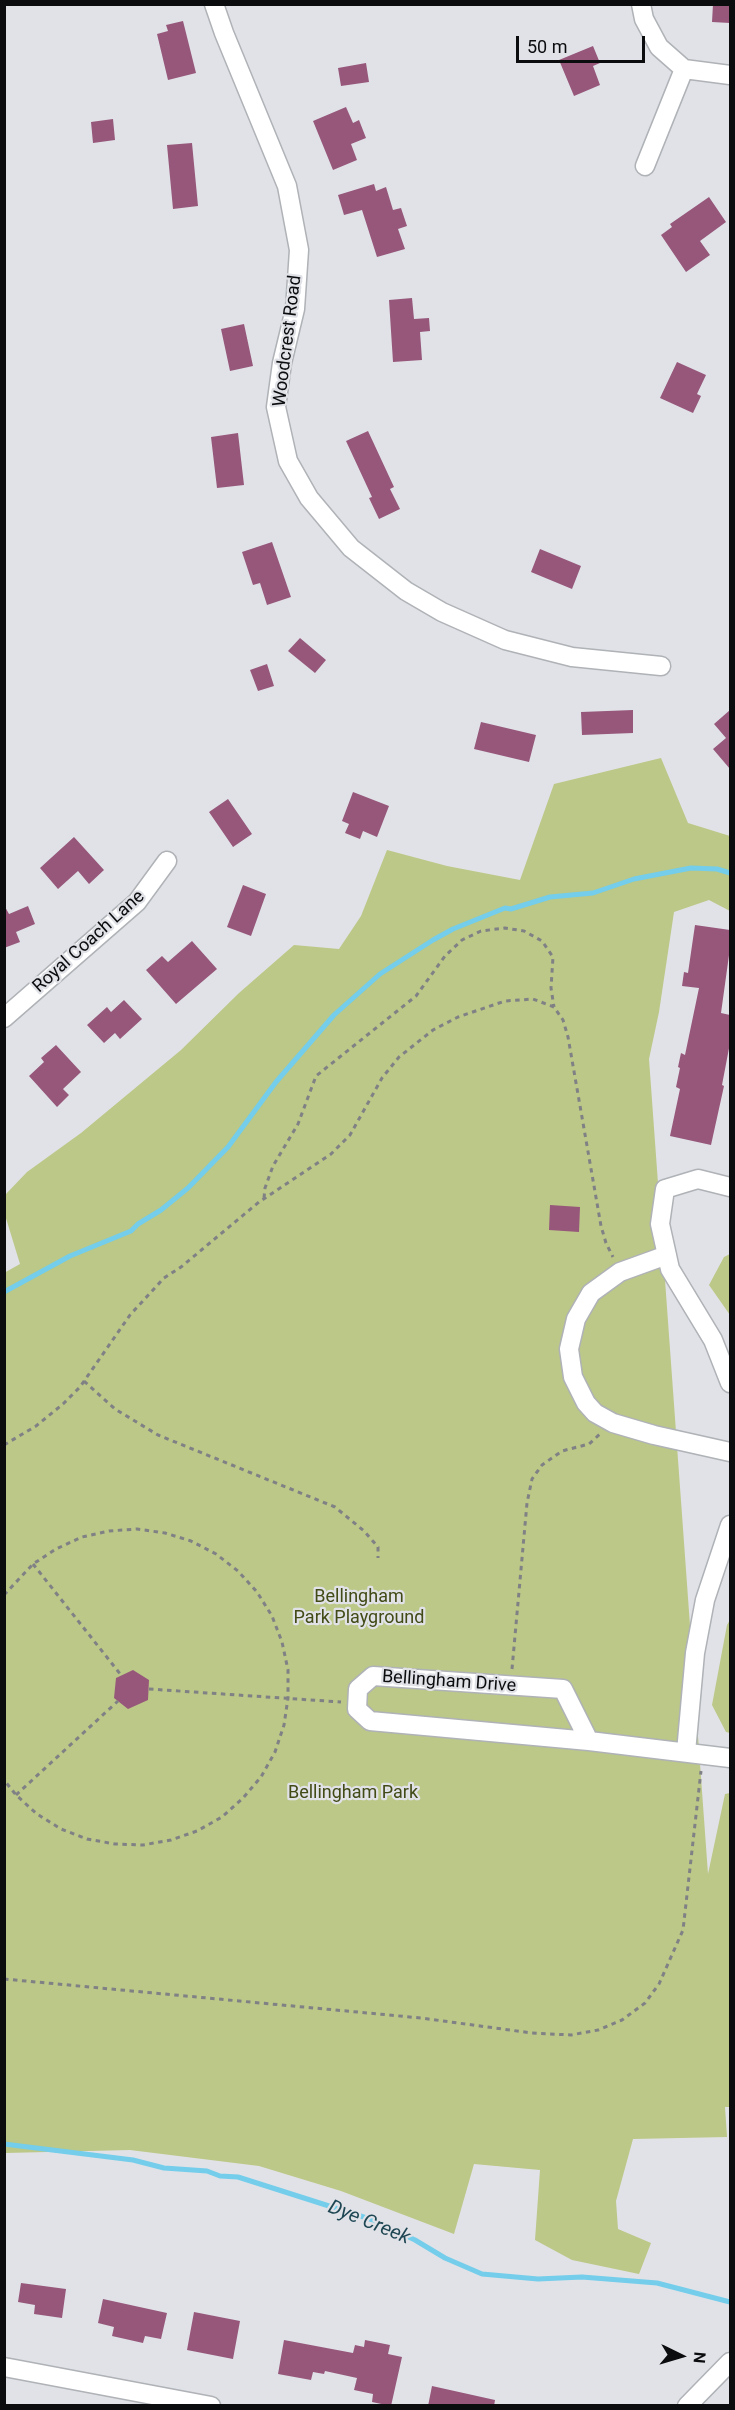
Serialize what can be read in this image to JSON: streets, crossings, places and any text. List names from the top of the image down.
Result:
{
  "streets": {
    "street": ["Woodcrest Road", "Royal Coach Lane", "Bellingham Drive"]
  },
  "water": ["Dye Creek"],
  "parks": ["Bellingham Park Playground", "Bellingham Park"],
  "scale_bar": "50 m",
  "north": "right"
}
